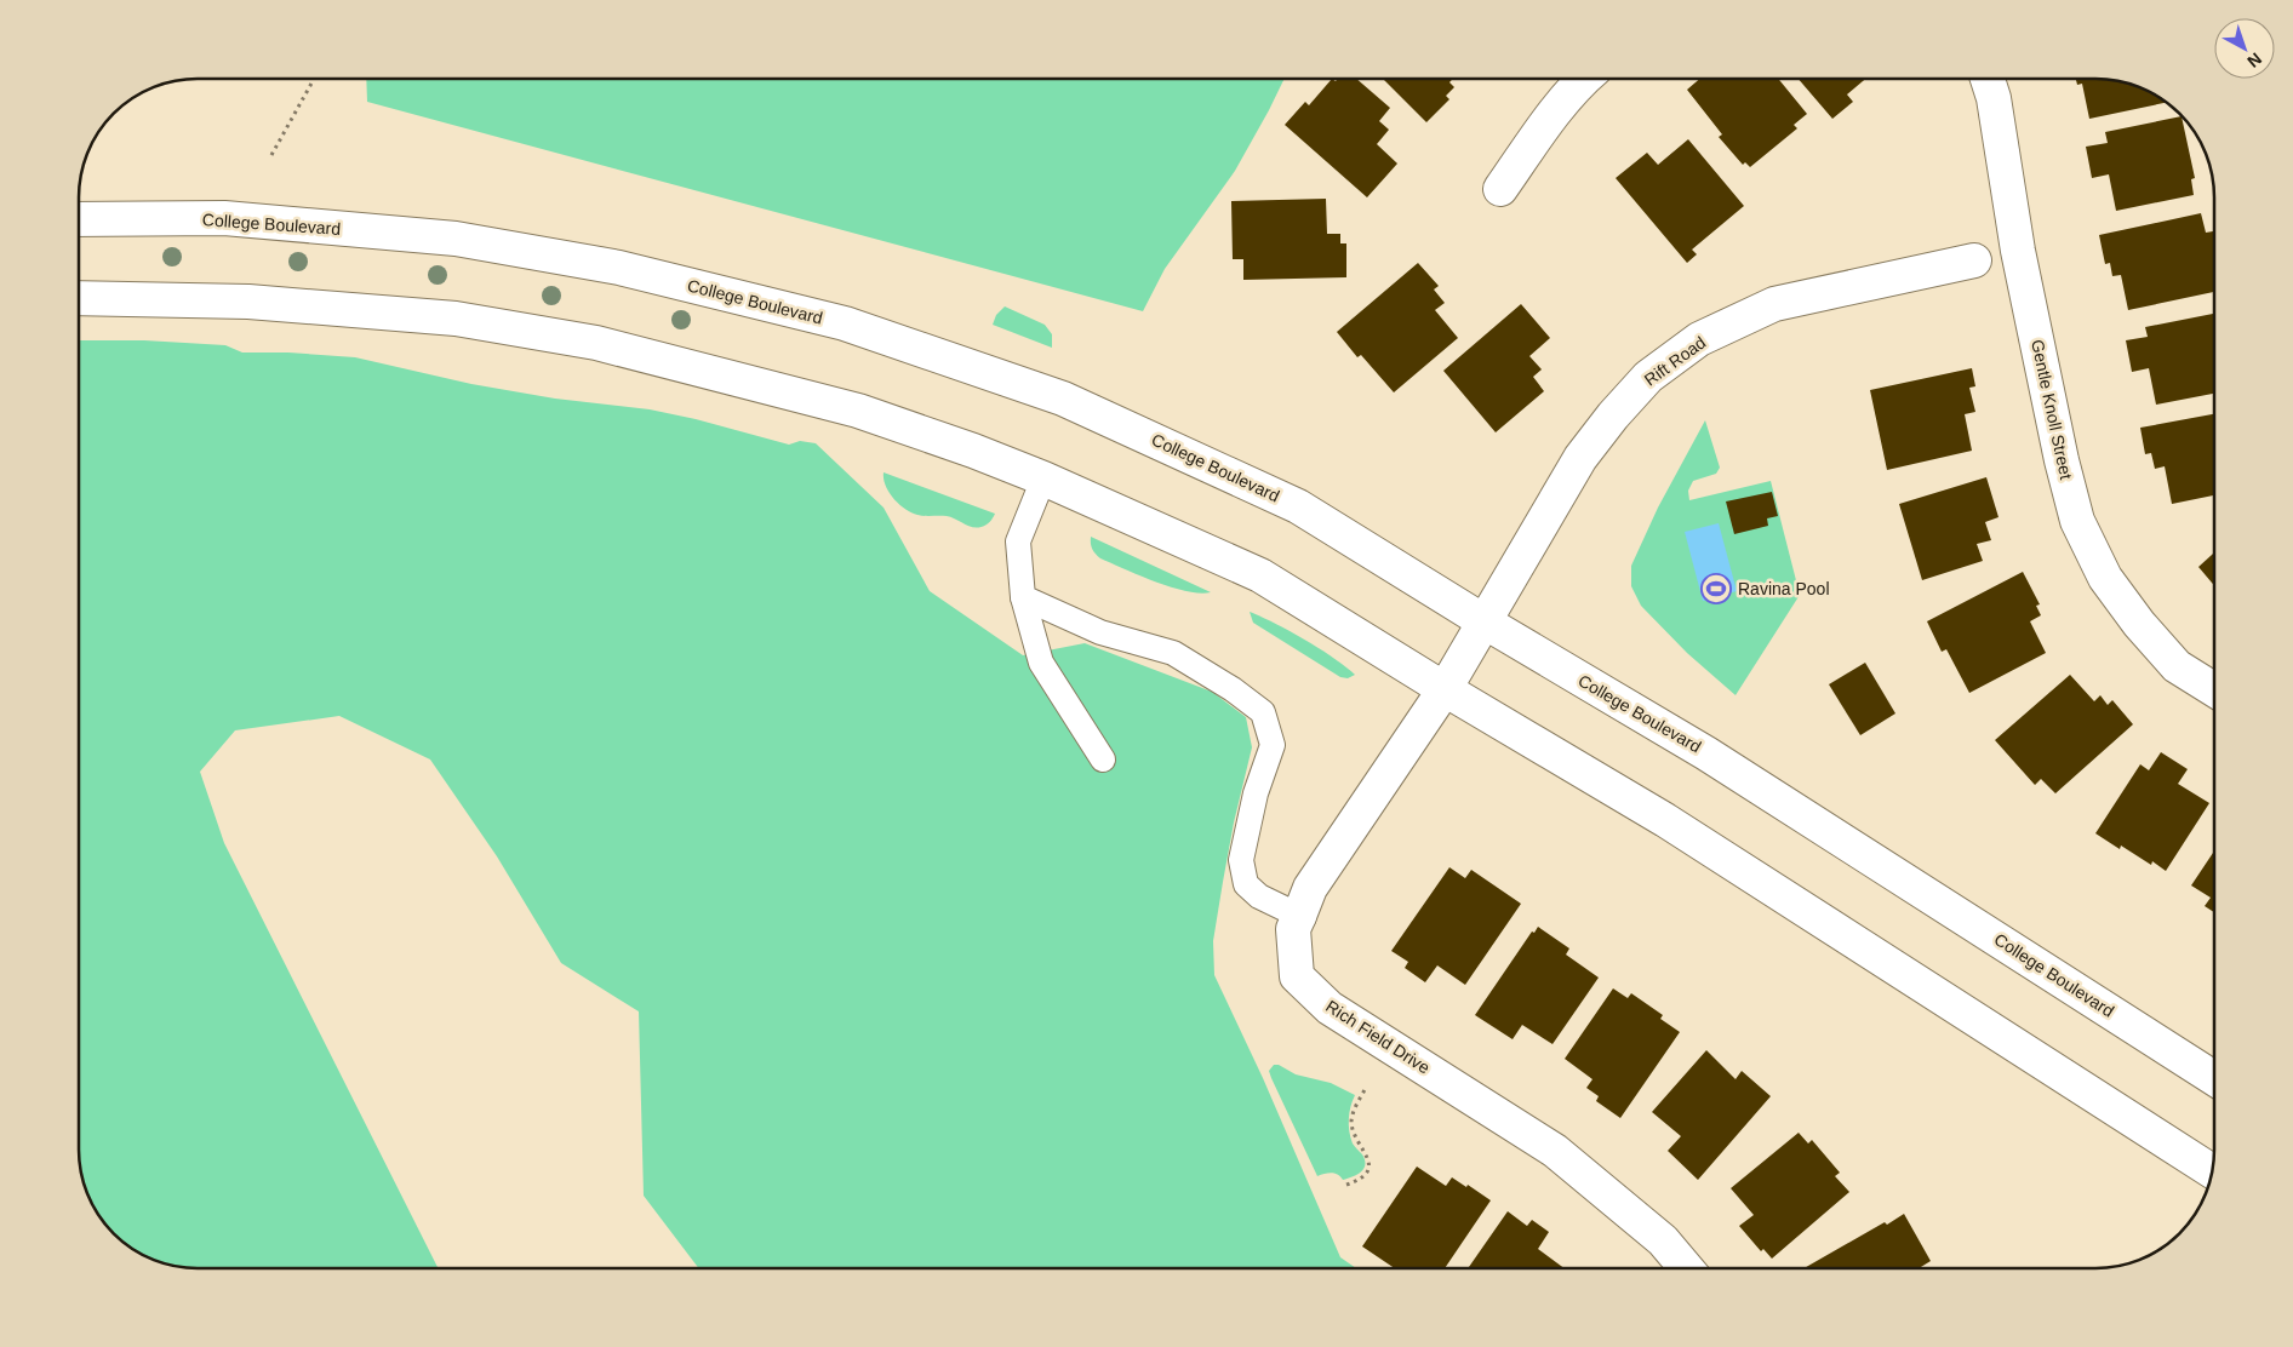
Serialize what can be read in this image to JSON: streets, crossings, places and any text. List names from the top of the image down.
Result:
{
  "streets": {
    "main road": [
      "College Boulevard",
      "Rift Road",
      "Gentle Knoll Street",
      "Rich Field Drive"
    ]
  },
  "crossings": [
    ["College Boulevard", "Rift Road"],
    ["College Boulevard", "Rich Field Drive"],
    ["Rift Road", "Gentle Knoll Street"],
    ["Rift Road", "Rich Field Drive"]
  ],
  "places": {
    "sports": ["Ravina Pool"]
  },
  "north": "bottom right"
}
